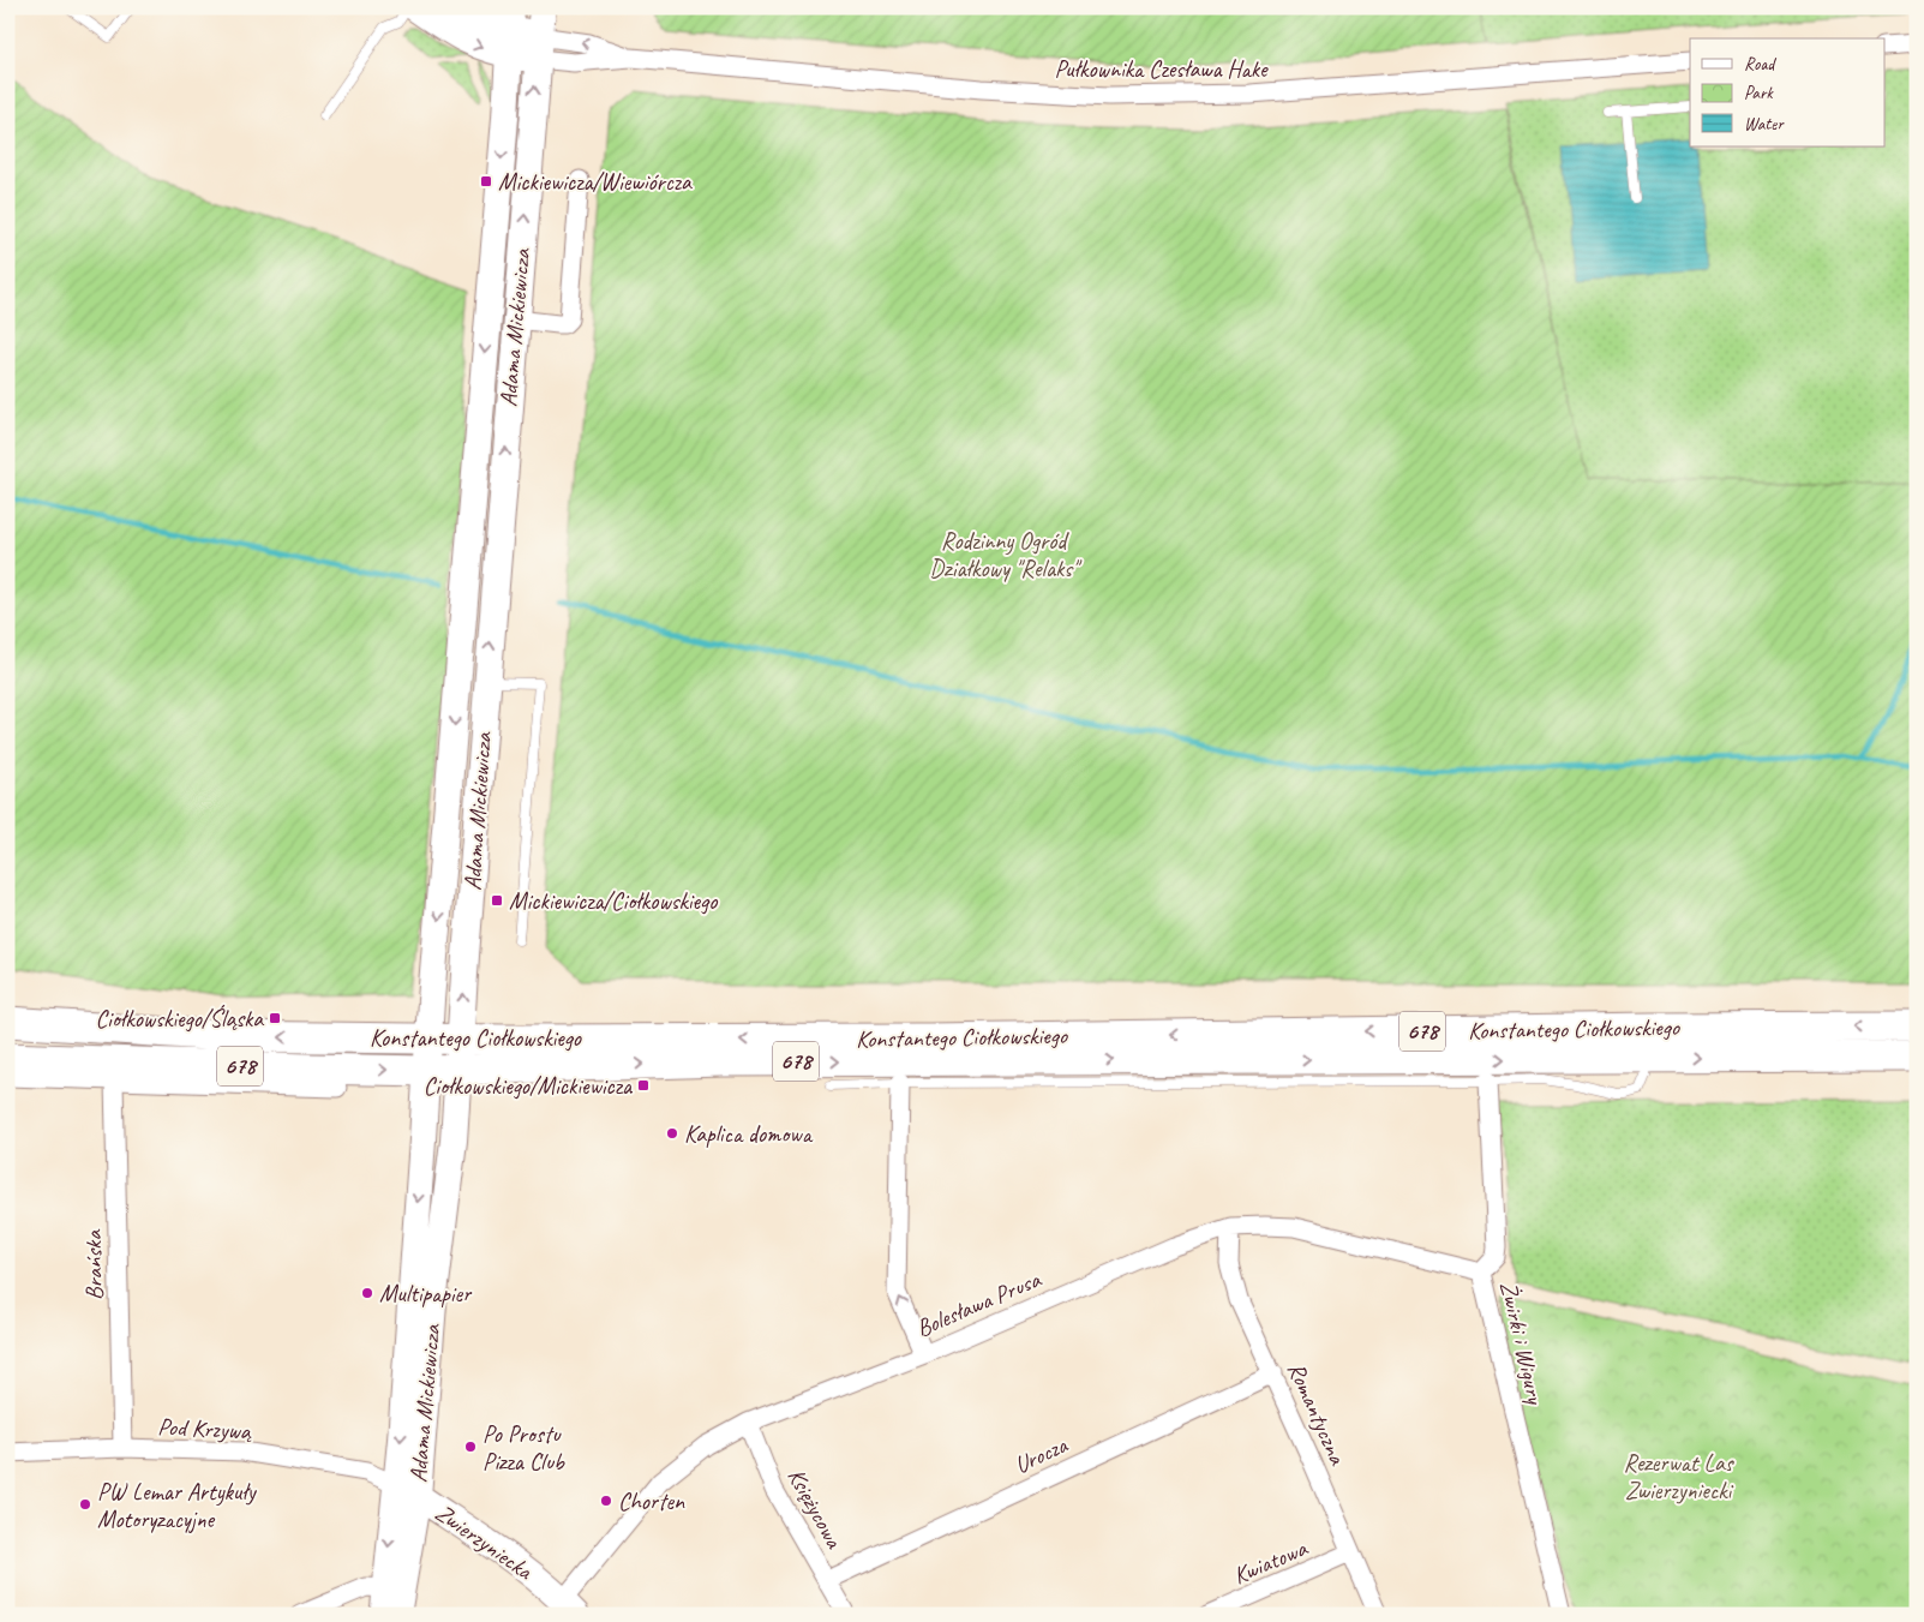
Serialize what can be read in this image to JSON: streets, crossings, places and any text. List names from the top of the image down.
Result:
{
  "streets": {
    "main road": ["Konstantego Ciołkowskiego", "678"],
    "street": [
      "Pułkownika Czesława Hake",
      "Adama Mickiewicza",
      "Brańska",
      "Bolesława Prusa",
      "Żwirki i Wigury",
      "Romantyczna",
      "Pod Krzywą",
      "Urocza",
      "Księżycowa",
      "Zwierzyniecka",
      "Kwiatowa"
    ]
  },
  "crossings": [
    ["Pułkownika Czesława Hake", "Adama Mickiewicza"],
    ["Adama Mickiewicza", "Konstantego Ciołkowskiego"],
    ["Adama Mickiewicza", "Pod Krzywą"],
    ["Adama Mickiewicza", "Zwierzyniecka"],
    ["Konstantego Ciołkowskiego", "Brańska"],
    ["Brańska", "Pod Krzywą"],
    ["Bolesława Prusa", "Żwirki i Wigury"],
    ["Bolesława Prusa", "Romantyczna"],
    ["Bolesława Prusa", "Księżycowa"],
    ["Bolesława Prusa", "Zwierzyniecka"],
    ["Romantyczna", "Urocza"],
    ["Romantyczna", "Kwiatowa"],
    ["Pod Krzywą", "Zwierzyniecka"],
    ["Urocza", "Księżycowa"]
  ],
  "parks": ["Rodzinny Ogród Działkowy \"Relaks\"", "Rezerwat Las Zwierzyniecki"],
  "places": {
    "transit": [
      "Mickiewicza/Wiewiórcza",
      "Mickiewicza/Ciołkowskiego",
      "Ciołkowskiego/Śląska",
      "Ciołkowskiego/Mickiewicza"
    ],
    "other": [
      "Kaplica domowa",
      "Multipapier",
      "Po Prostu Pizza Club",
      "Chorten",
      "PW Lemar Artykuły Motoryzacyjne"
    ]
  },
  "legend": ["Road", "Park", "Water"]
}
